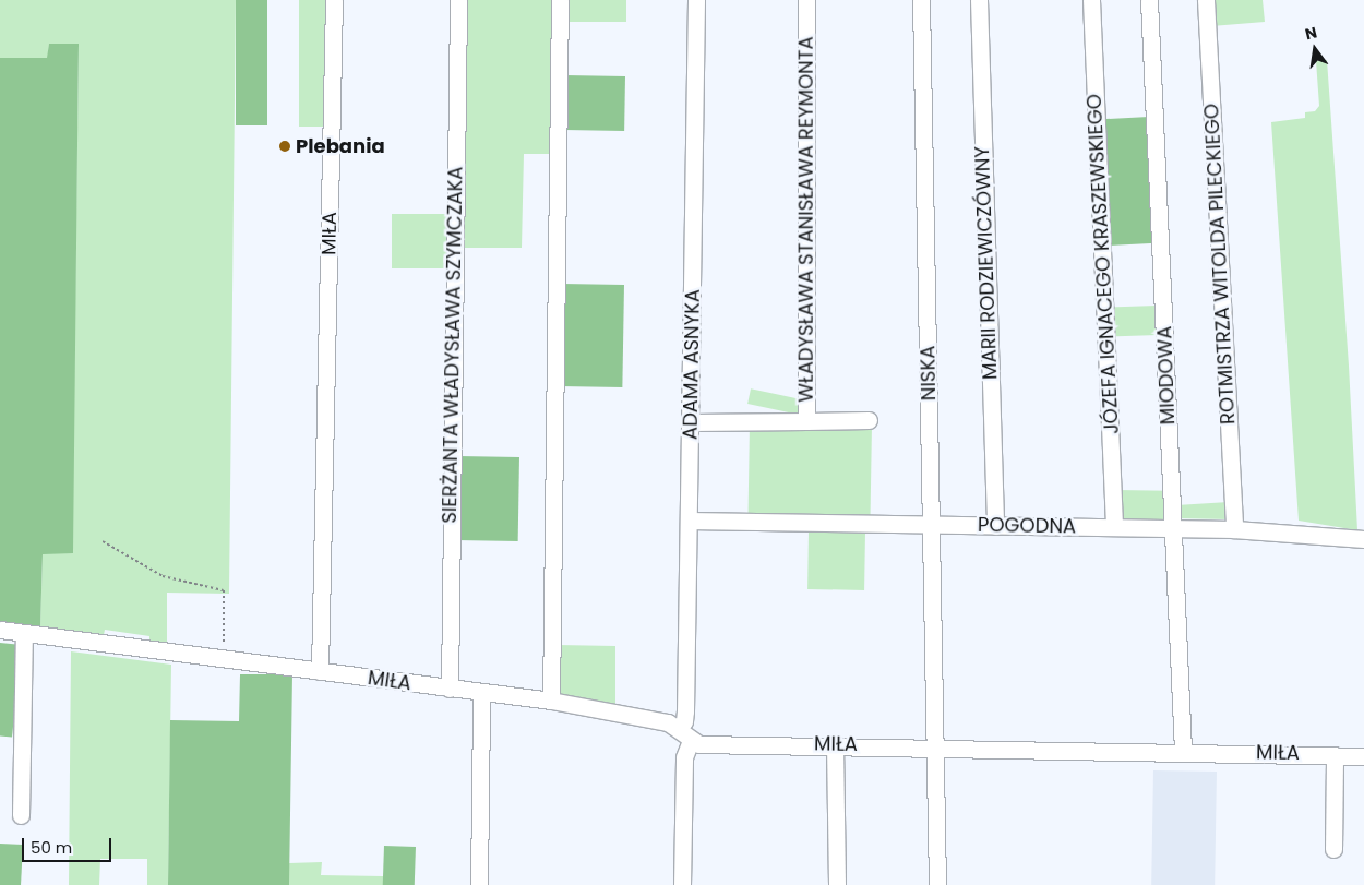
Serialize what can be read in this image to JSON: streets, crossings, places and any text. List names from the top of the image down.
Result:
{
  "streets": {
    "street": [
      "WŁADYSŁAWA STANISŁAWA REYMONTA",
      "MIŁA",
      "MARII RODZIEWICZÓWNY",
      "JÓZEFA IGNACEGO KRASZEWSKIEGO",
      "ROTMISTRZA WITOLDA PILECKIEGO",
      "SIERŻANTA WŁADYSŁAWA SZYMCZAKA",
      "ADAMA ASNYKA",
      "NISKA",
      "MIODOWA",
      "POGODNA"
    ]
  },
  "crossings": [
    ["WŁADYSŁAWA STANISŁAWA REYMONTA", "ADAMA ASNYKA"],
    ["MIŁA", "SIERŻANTA WŁADYSŁAWA SZYMCZAKA"],
    ["MIŁA", "ADAMA ASNYKA"],
    ["MIŁA", "NISKA"],
    ["MIŁA", "MIODOWA"],
    ["MARII RODZIEWICZÓWNY", "POGODNA"],
    ["JÓZEFA IGNACEGO KRASZEWSKIEGO", "POGODNA"],
    ["ROTMISTRZA WITOLDA PILECKIEGO", "POGODNA"],
    ["ADAMA ASNYKA", "POGODNA"],
    ["NISKA", "POGODNA"],
    ["MIODOWA", "POGODNA"]
  ],
  "places": ["Plebania"],
  "scale_bar": "50 m",
  "north": "top"
}
